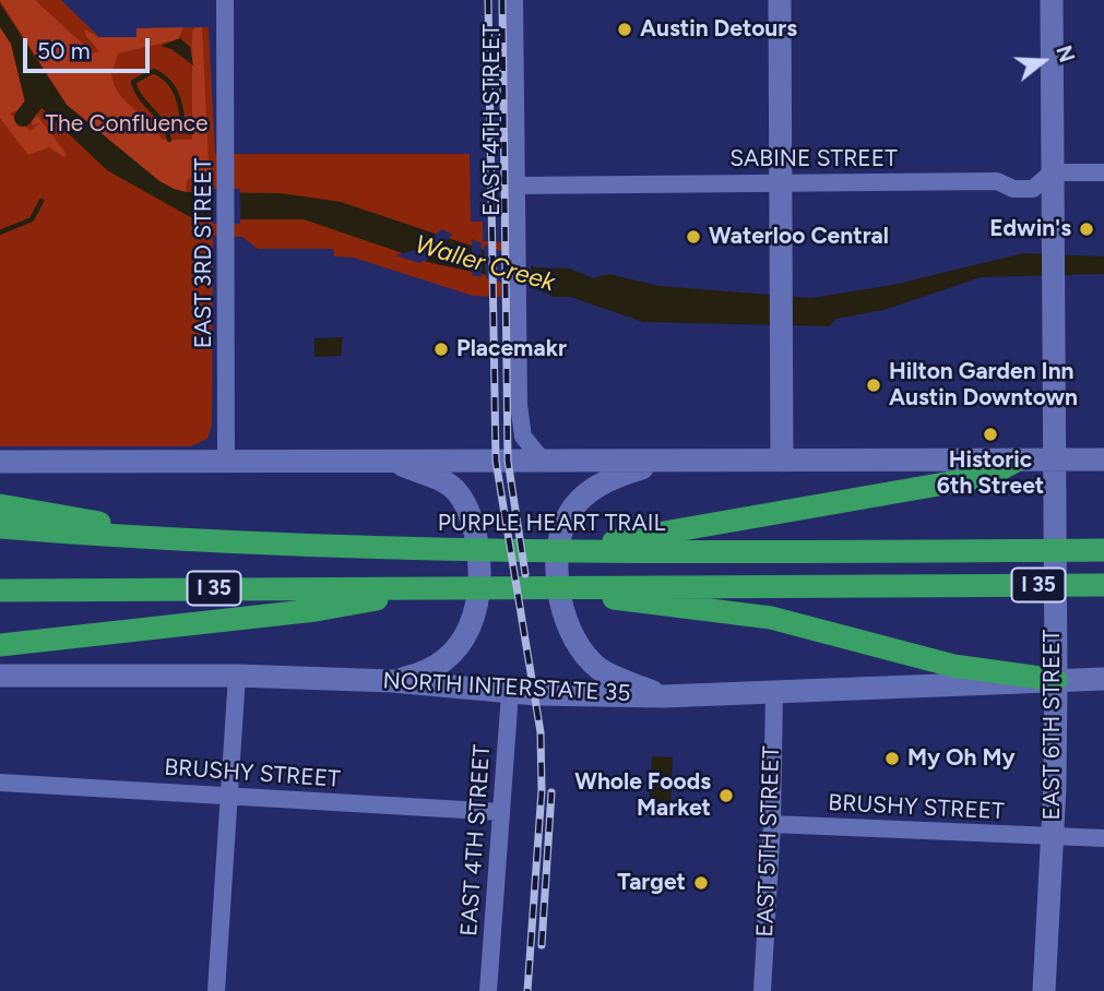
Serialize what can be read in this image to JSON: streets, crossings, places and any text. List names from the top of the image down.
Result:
{
  "streets": {
    "highway": ["PURPLE HEART TRAIL", "I 35"],
    "main road": ["NORTH INTERSTATE 35", "EAST 6TH STREET"],
    "street": [
      "EAST 4TH STREET",
      "SABINE STREET",
      "EAST 3RD STREET",
      "BRUSHY STREET",
      "EAST 5TH STREET"
    ]
  },
  "crossings": [
    ["EAST 4TH STREET", "SABINE STREET"],
    ["EAST 4TH STREET", "NORTH INTERSTATE 35"],
    ["EAST 4TH STREET", "BRUSHY STREET"],
    ["SABINE STREET", "EAST 6TH STREET"],
    ["NORTH INTERSTATE 35", "EAST 6TH STREET"],
    ["NORTH INTERSTATE 35", "EAST 5TH STREET"],
    ["EAST 6TH STREET", "BRUSHY STREET"],
    ["BRUSHY STREET", "EAST 5TH STREET"]
  ],
  "water": ["Waller Creek"],
  "parks": ["The Confluence"],
  "places": [
    "Austin Detours",
    "Edwin's",
    "Waterloo Central",
    "Placemakr",
    "Hilton Garden Inn Austin Downtown",
    "Historic 6th Street",
    "My Oh My",
    "Whole Foods Market",
    "Target"
  ],
  "scale_bar": "50 m",
  "north": "right"
}
